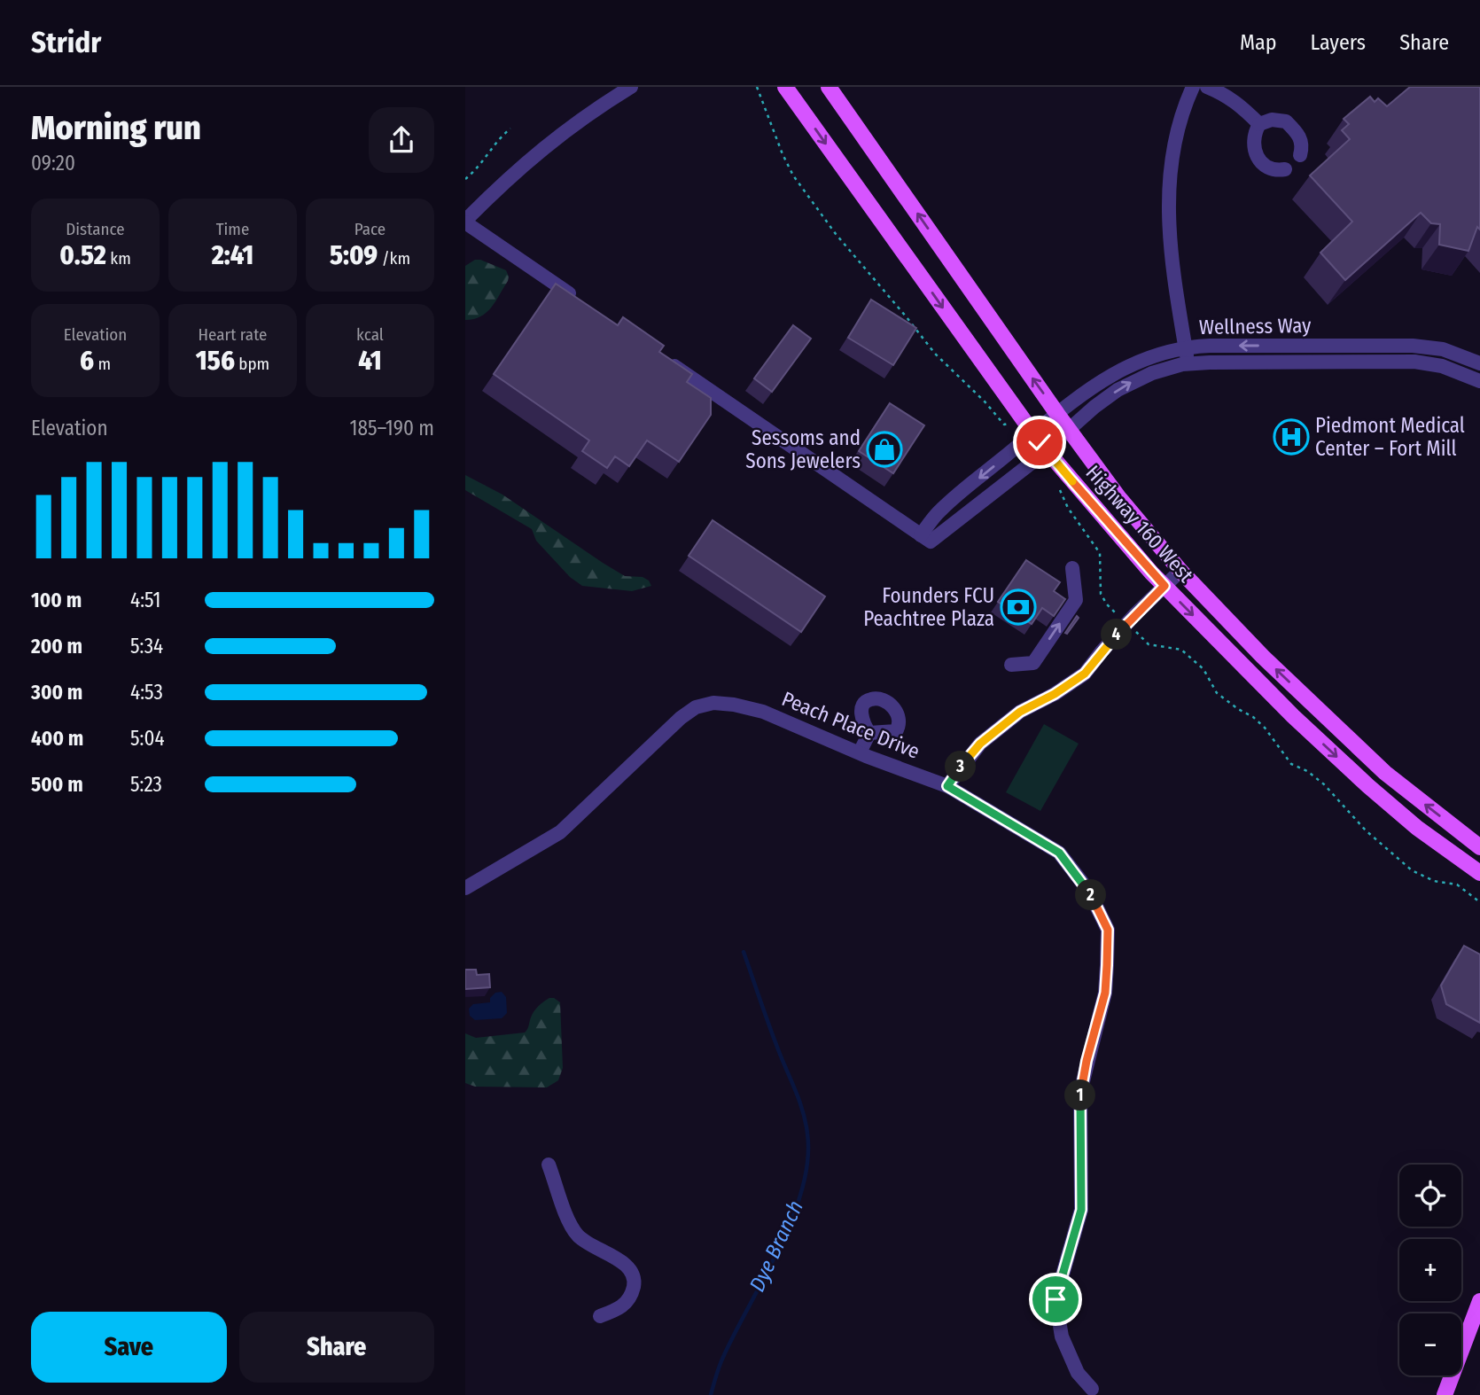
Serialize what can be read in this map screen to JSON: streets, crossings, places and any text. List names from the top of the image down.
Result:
{
  "streets": {
    "main road": ["Highway 160 West"],
    "street": ["Wellness Way", "Peach Place Drive"]
  },
  "crossings": [
    ["Wellness Way", "Highway 160 West"]
  ],
  "water": ["Dye Branch"],
  "places": {
    "hospital": ["Piedmont Medical Center – Fort Mill"],
    "shop": ["Sessoms and Sons Jewelers"],
    "bank": ["Founders FCU Peachtree Plaza"]
  },
  "page": {
    "header": "Stridr",
    "nav": ["Map", "Layers", "Share"],
    "heading": ["Morning run", "09:20"],
    "stats": [
      ["Distance", "0.52 km"],
      ["Time", "2:41"],
      ["Pace", "5:09 /km"],
      ["Elevation", "6 m"],
      ["Heart rate", "156 bpm"],
      ["kcal", "41"]
    ],
    "chart": ["Elevation", "185–190 m"],
    "list": [
      {
        "name": "100 m",
        "note": "4:51"
      },
      {
        "name": "200 m",
        "note": "5:34"
      },
      {
        "name": "300 m",
        "note": "4:53"
      },
      {
        "name": "400 m",
        "note": "5:04"
      },
      {
        "name": "500 m",
        "note": "5:23"
      }
    ],
    "pins": [
      "4",
      "3",
      "2",
      "1"
    ],
    "map_buttons": ["+", "−"],
    "buttons": ["Save", "Share"]
  }
}
